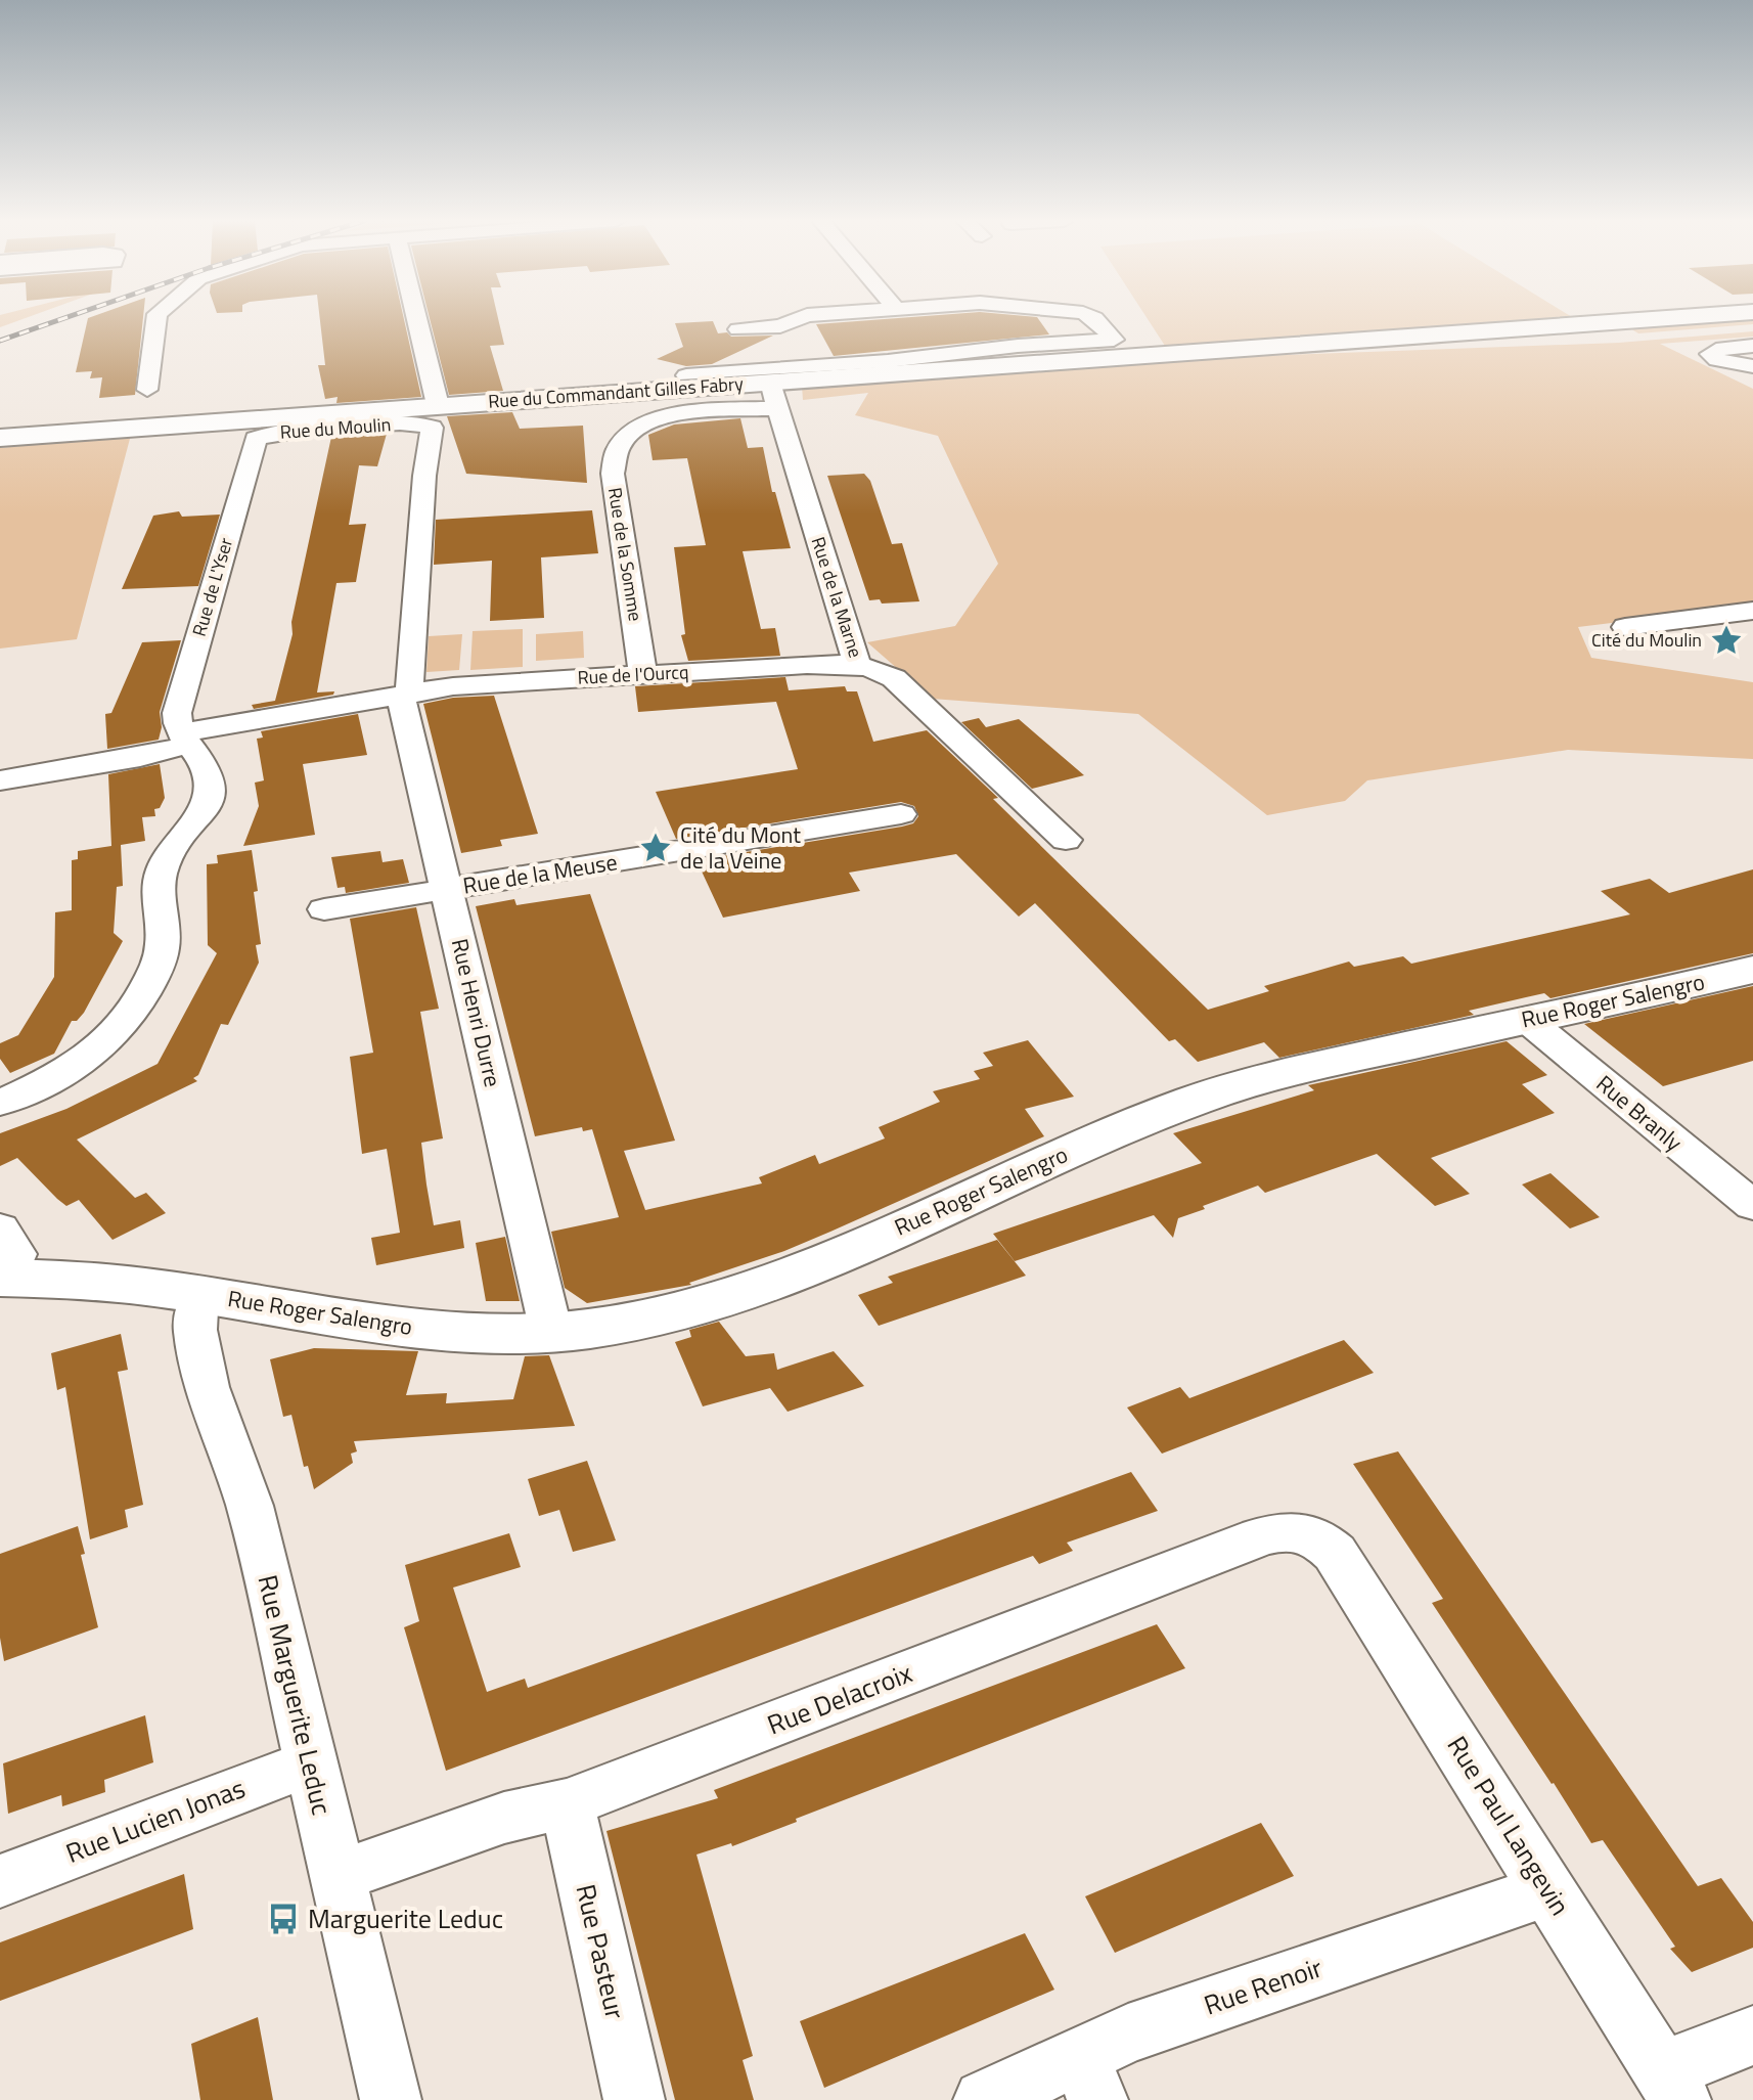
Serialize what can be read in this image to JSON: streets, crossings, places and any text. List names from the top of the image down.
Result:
{
  "streets": {
    "street": [
      "Rue du Commandant Gilles Fabry",
      "Rue du Moulin",
      "Rue de la Somme",
      "Rue de L'Yser",
      "Rue de la Marne",
      "Rue de l'Ourcq",
      "Rue de la Meuse",
      "Rue Roger Salengro",
      "Rue Henri Durre",
      "Rue Branly",
      "Rue Marguerite Leduc",
      "Rue Delacroix",
      "Rue Lucien Jonas",
      "Rue Paul Langevin",
      "Rue Pasteur",
      "Rue Renoir"
    ]
  },
  "crossings": [
    ["Rue du Commandant Gilles Fabry", "Rue du Moulin"],
    ["Rue du Commandant Gilles Fabry", "Rue de la Marne"],
    ["Rue du Commandant Gilles Fabry", "Rue Henri Durre"],
    ["Rue du Moulin", "Rue de L'Yser"],
    ["Rue du Moulin", "Rue Henri Durre"],
    ["Rue de la Somme", "Rue de la Marne"],
    ["Rue de la Somme", "Rue de l'Ourcq"],
    ["Rue de L'Yser", "Rue de l'Ourcq"],
    ["Rue de la Marne", "Rue de l'Ourcq"],
    ["Rue de l'Ourcq", "Rue Henri Durre"],
    ["Rue de la Meuse", "Rue Henri Durre"],
    ["Rue Roger Salengro", "Rue Henri Durre"],
    ["Rue Roger Salengro", "Rue Branly"],
    ["Rue Roger Salengro", "Rue Marguerite Leduc"],
    ["Rue Marguerite Leduc", "Rue Delacroix"],
    ["Rue Marguerite Leduc", "Rue Lucien Jonas"],
    ["Rue Delacroix", "Rue Paul Langevin"],
    ["Rue Delacroix", "Rue Pasteur"],
    ["Rue Paul Langevin", "Rue Renoir"]
  ],
  "places": {
    "place": ["Cité du Moulin", "Cité du Mont de la Veine"],
    "bus stop": ["Marguerite Leduc"]
  }
}
